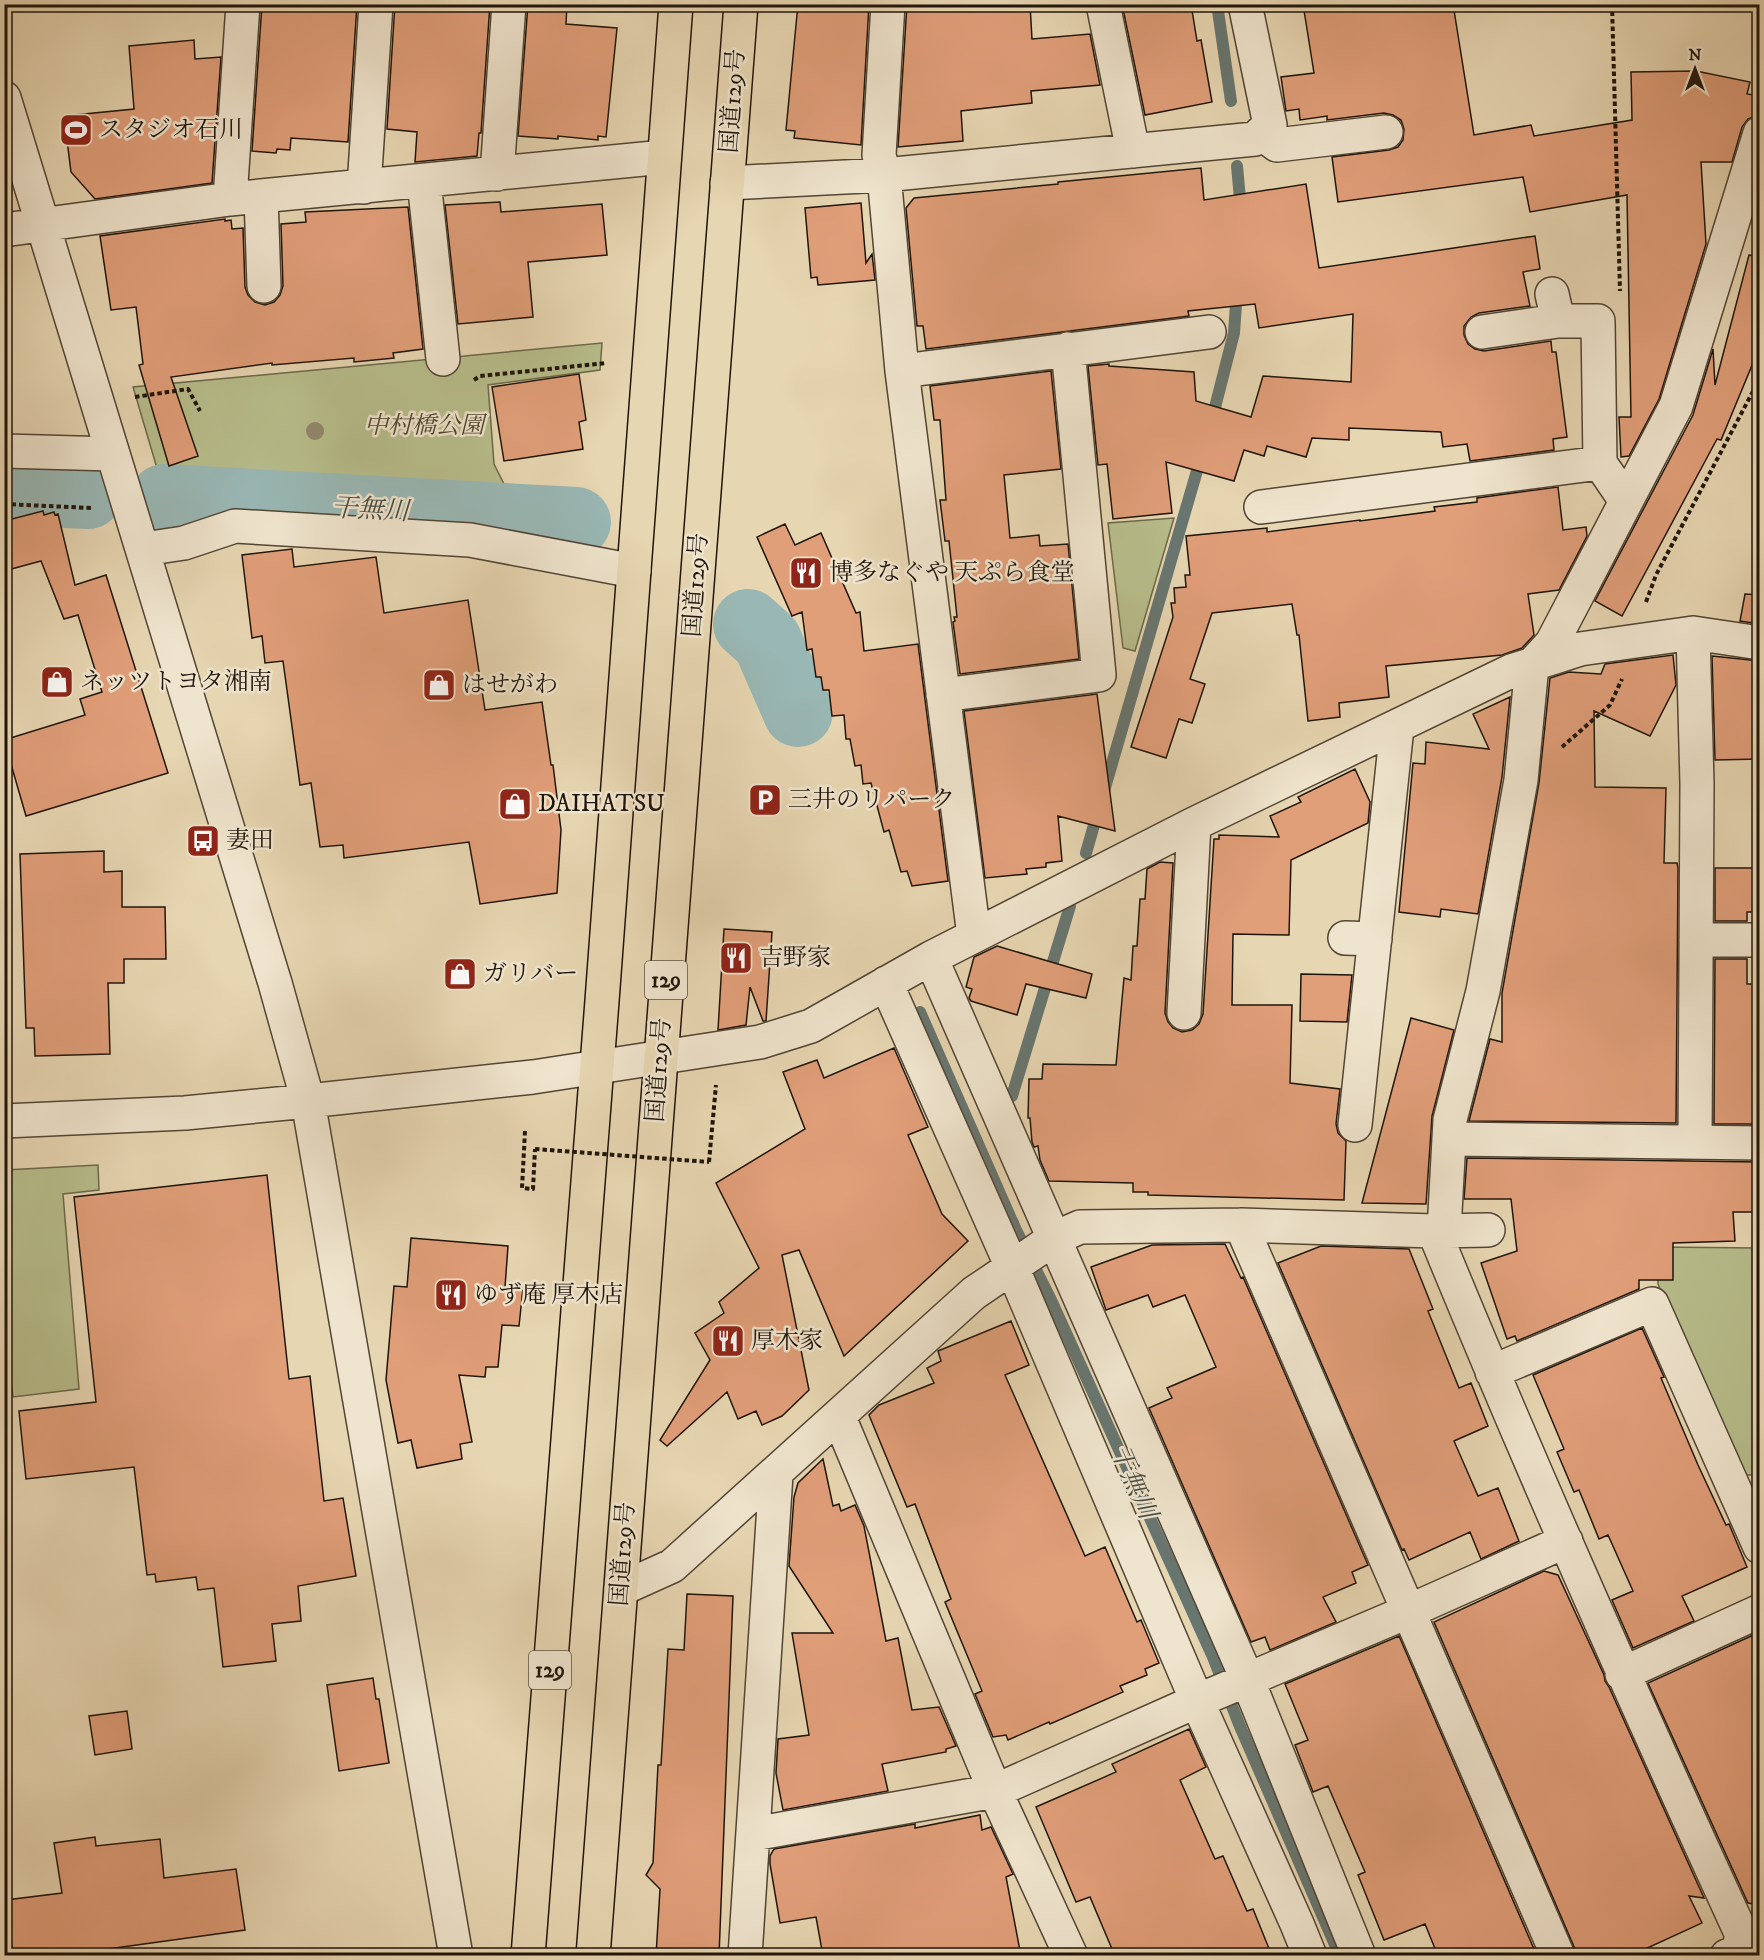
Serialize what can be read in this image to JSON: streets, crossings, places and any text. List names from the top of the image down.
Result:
{
  "streets": {
    "highway": ["国道129号", "129"]
  },
  "water": ["干無川"],
  "parks": ["中村橋公園"],
  "places": {
    "sports": ["スタジオ石川"],
    "restaurant": [
      "博多なぐや 天ぷら食堂",
      "吉野家",
      "ゆず庵 厚木店",
      "厚木家"
    ],
    "shop": [
      "ネッツトヨタ湘南",
      "はせがわ",
      "DAIHATSU",
      "ガリバー"
    ],
    "parking": ["三井のリパーク"],
    "bus stop": ["妻田"]
  },
  "north": "top"
}
